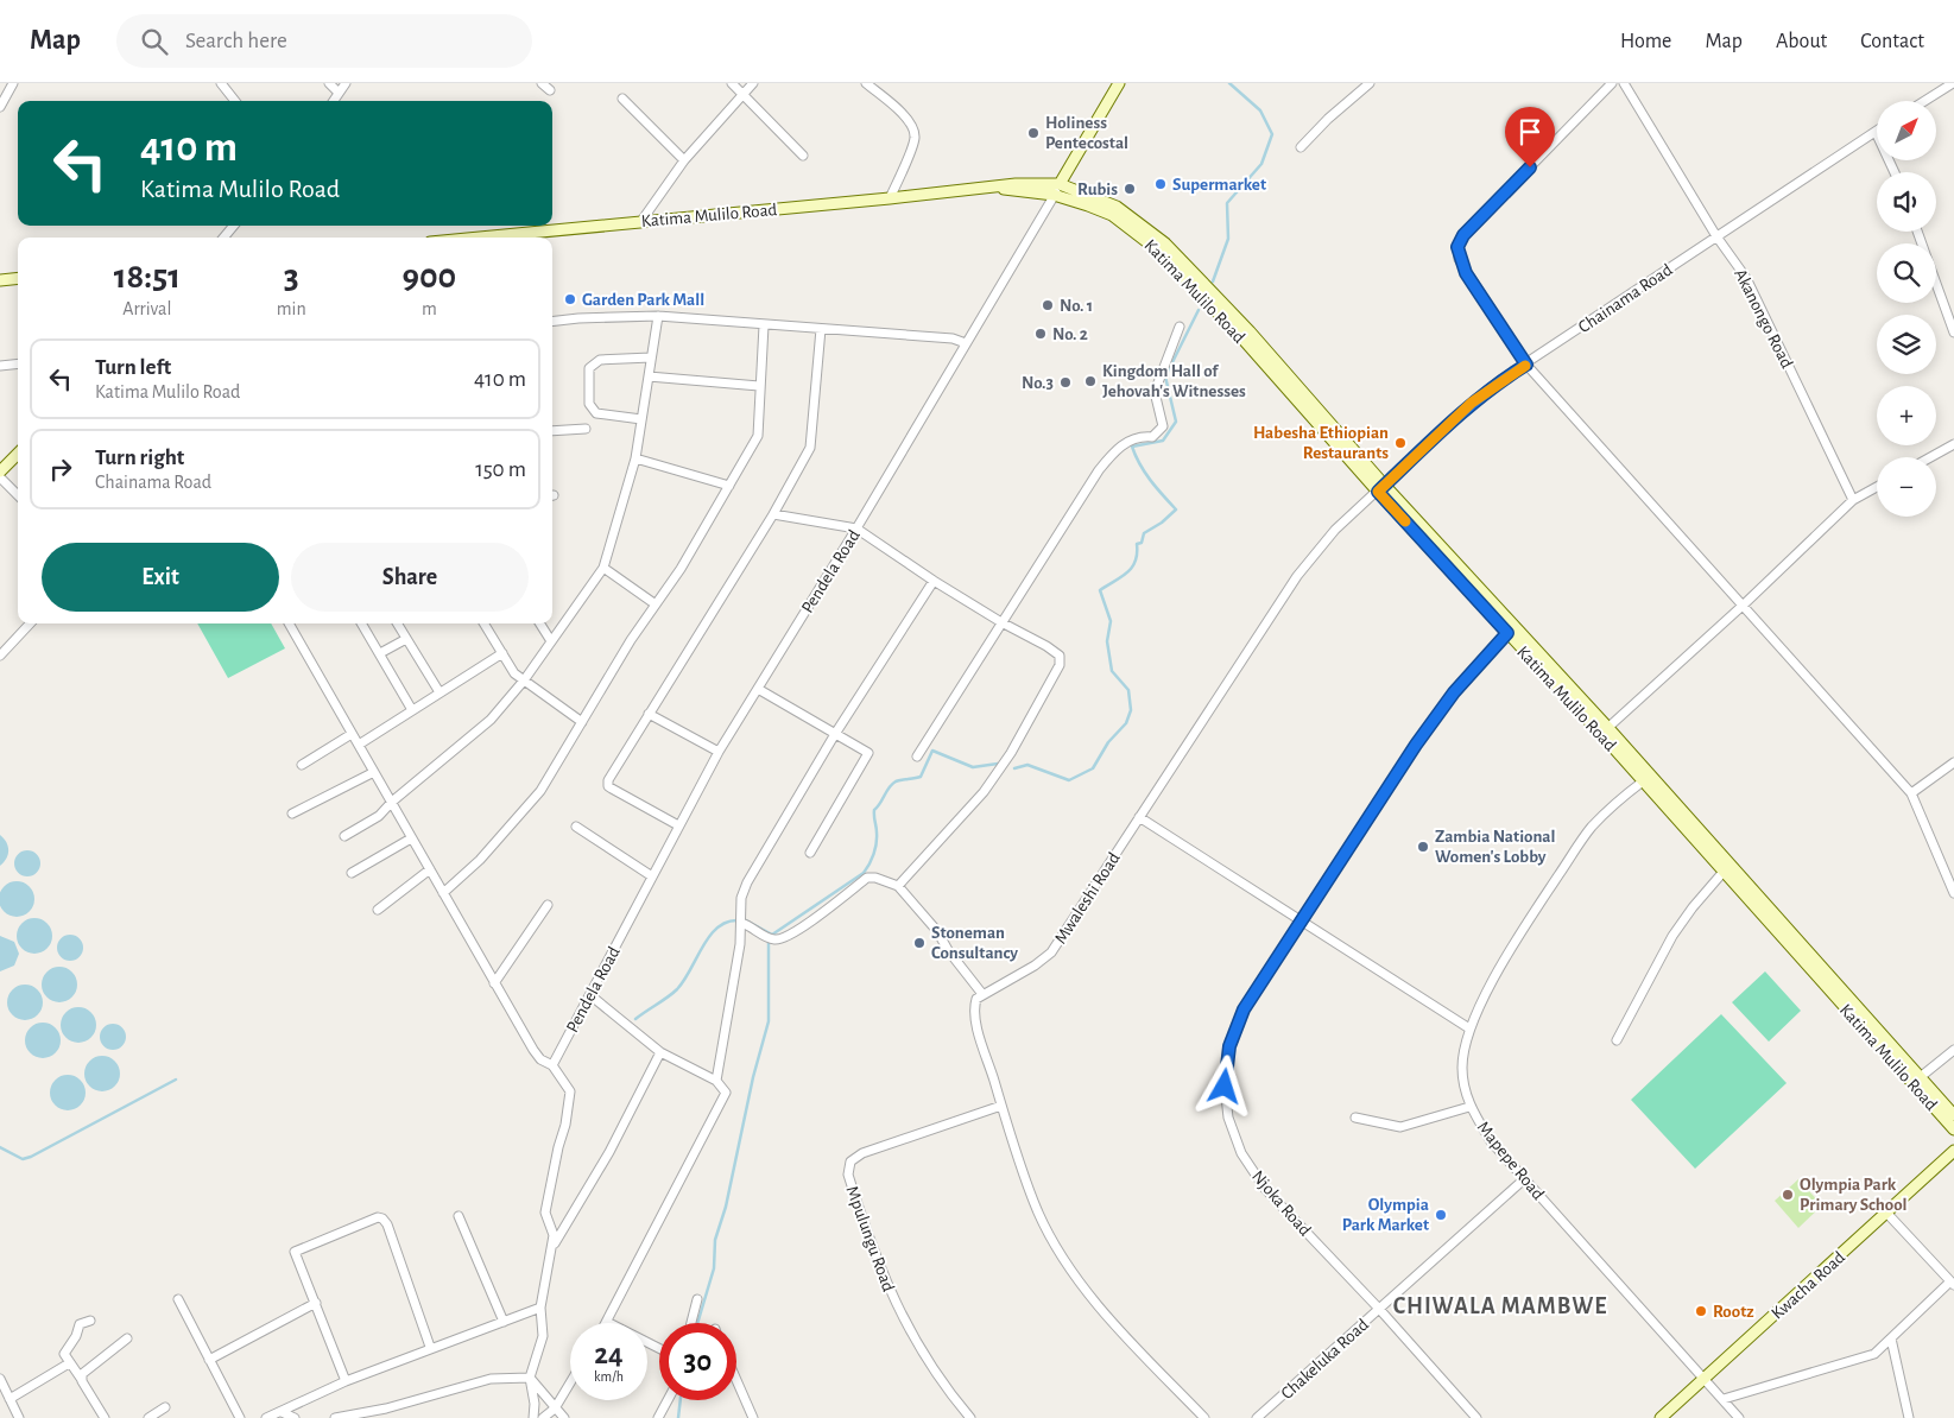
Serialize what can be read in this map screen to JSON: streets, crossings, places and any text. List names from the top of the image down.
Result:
{
  "streets": {
    "main road": ["Katima Mulilo Road", "Pendela Road", "Kwacha Road"],
    "street": [
      "Chainama Road",
      "Akanongo Road",
      "Mwaleshi Road",
      "Mapepe Road",
      "Njoka Road",
      "Mpulungu Road",
      "Chakeluka Road"
    ]
  },
  "crossings": [
    ["Katima Mulilo Road", "Chainama Road"],
    ["Katima Mulilo Road", "Pendela Road"],
    ["Katima Mulilo Road", "Mwaleshi Road"],
    ["Katima Mulilo Road", "Mapepe Road"],
    ["Katima Mulilo Road", "Njoka Road"],
    ["Chainama Road", "Akanongo Road"],
    ["Chainama Road", "Mwaleshi Road"],
    ["Mapepe Road", "Kwacha Road"],
    ["Mapepe Road", "Chakeluka Road"],
    ["Njoka Road", "Chakeluka Road"]
  ],
  "districts": ["CHIWALA MAMBWE"],
  "places": [
    "Holiness Pentecostal",
    "Supermarket",
    "Rubis",
    "Garden Park Mall",
    "No. 1",
    "No. 2",
    "Kingdom Hall of Jehovah's Witnesses",
    "No.3",
    "Habesha Ethiopian Restaurants",
    "Zambia National Women's Lobby",
    "Stoneman Consultancy",
    "Olympia Park Primary School",
    "Olympia Park Market",
    "Rootz"
  ],
  "north": "top right",
  "page": {
    "header": "Map",
    "search": "Search here",
    "nav": [
      "Home",
      "Map",
      "About",
      "Contact"
    ],
    "map_buttons": ["+", "−"],
    "turn": ["410 m", "Katima Mulilo Road"],
    "eta": [
      "18:51",
      "Arrival",
      "3",
      "min",
      "900",
      "m"
    ],
    "list": [
      {
        "name": "Turn left",
        "note": "Katima Mulilo Road",
        "value": "410 m"
      },
      {
        "name": "Turn right",
        "note": "Chainama Road",
        "value": "150 m"
      }
    ],
    "buttons": ["Exit", "Share"],
    "speed": "24 km/h",
    "limit": "30"
  }
}
